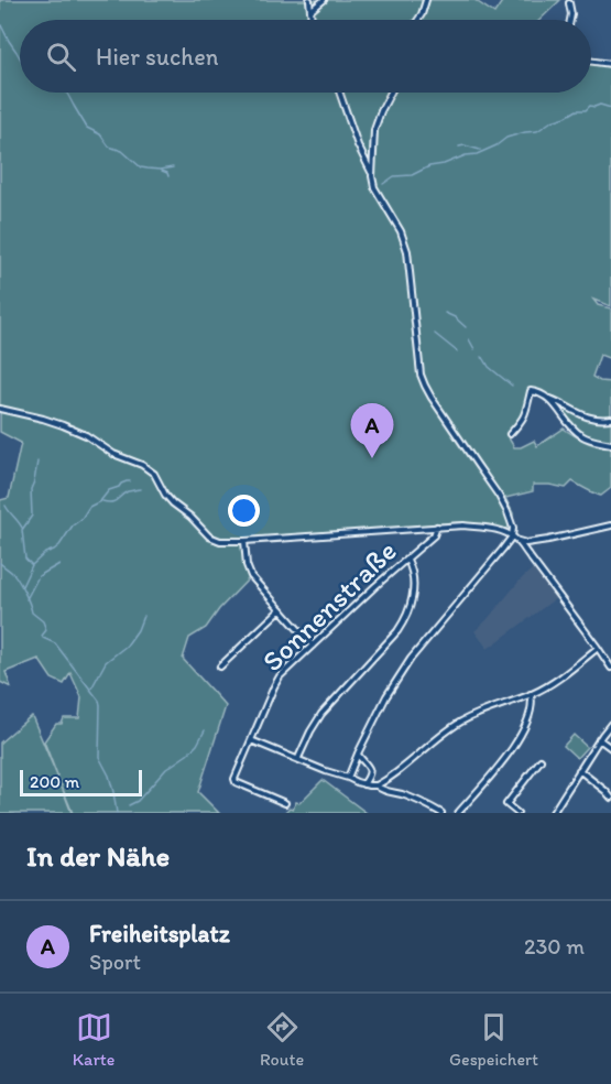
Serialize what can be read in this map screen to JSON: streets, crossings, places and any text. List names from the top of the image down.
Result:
{
  "streets": {
    "street": ["Sonnenstraße"]
  },
  "scale_bar": "200 m",
  "page": {
    "search": "Hier suchen",
    "pins": "A",
    "scale": "200 m",
    "heading": "In der Nähe",
    "list": [
      {
        "mark": "A",
        "name": "Freiheitsplatz",
        "note": "Sport",
        "value": "230 m"
      }
    ],
    "nav": ["Karte", "Route", "Gespeichert"]
  }
}
